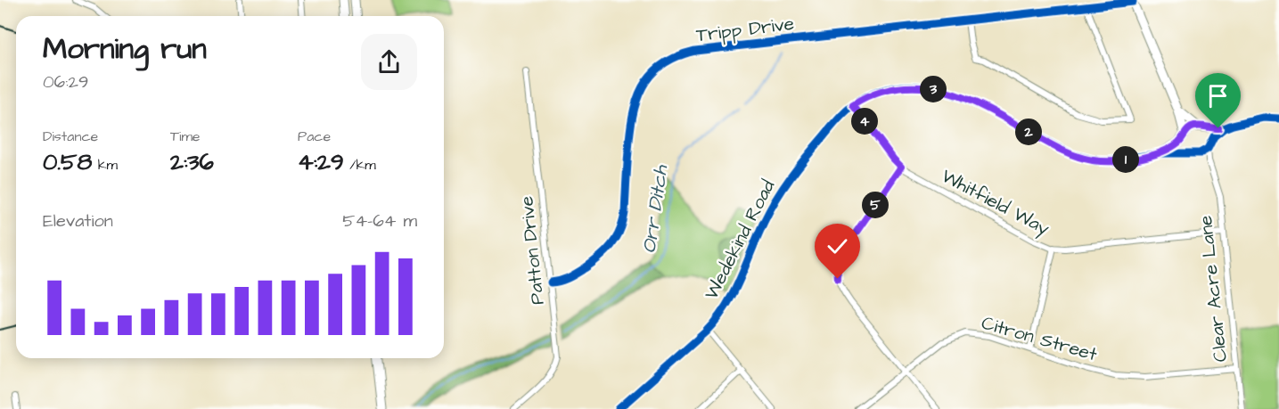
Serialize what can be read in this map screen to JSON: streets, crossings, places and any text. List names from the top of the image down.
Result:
{
  "streets": {
    "street": [
      "Tripp Drive",
      "Whitfield Way",
      "Wedekind Road",
      "Patton Drive",
      "Clear Acre Lane",
      "Citron Street"
    ]
  },
  "crossings": [
    ["Tripp Drive", "Patton Drive"],
    ["Whitfield Way", "Wedekind Road"],
    ["Whitfield Way", "Clear Acre Lane"],
    ["Wedekind Road", "Clear Acre Lane"],
    ["Clear Acre Lane", "Citron Street"]
  ],
  "water": ["Orr Ditch"],
  "page": {
    "heading": ["Morning run", "06:29"],
    "pins": [
      "3",
      "4",
      "2",
      "1",
      "5"
    ],
    "stats": [
      ["Distance", "0.58 km"],
      ["Time", "2:36"],
      ["Pace", "4:29 /km"]
    ],
    "chart": ["Elevation", "54–64 m"]
  }
}
